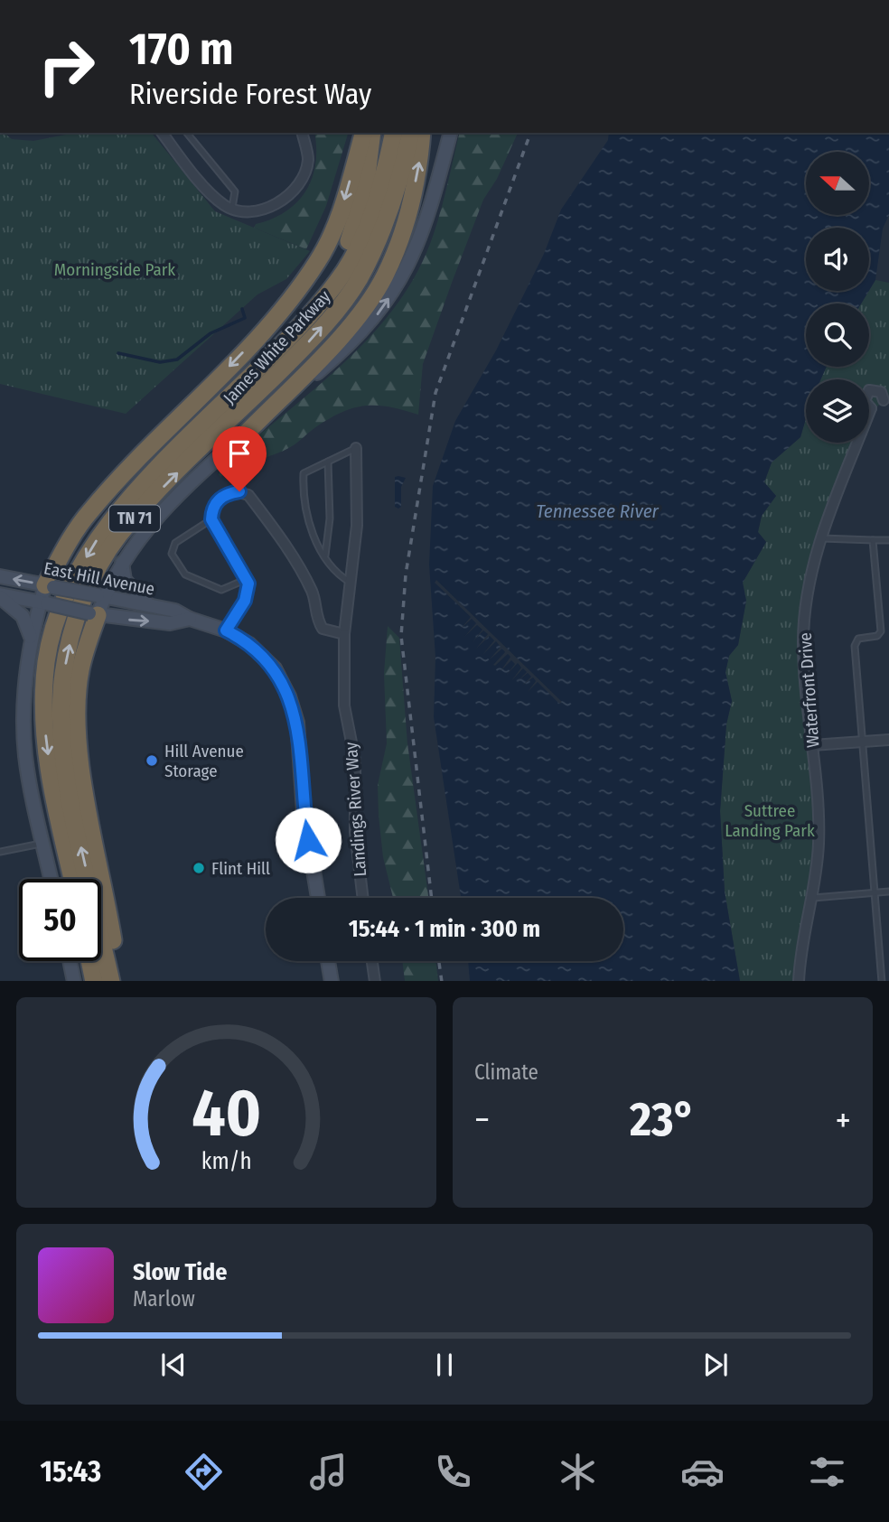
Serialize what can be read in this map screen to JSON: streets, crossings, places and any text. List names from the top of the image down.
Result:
{
  "streets": {
    "highway": ["James White Parkway", "TN 71"],
    "main road": ["East Hill Avenue"],
    "street": ["Waterfront Drive", "Landings River Way"]
  },
  "water": ["Tennessee River"],
  "parks": ["Morningside Park", "Suttree Landing Park"],
  "places": ["Hill Avenue Storage", "Flint Hill"],
  "north": "left",
  "page": {
    "turn": ["170 m", "Riverside Forest Way"],
    "limit": "50",
    "trip": "15:44 · 1 min · 300 m",
    "tile": "Climate",
    "heat": ["−", "23°", "+"],
    "song": ["Slow Tide", "Marlow"],
    "tabs": "15:43",
    "gauge": ["40", "km/h"]
  }
}
